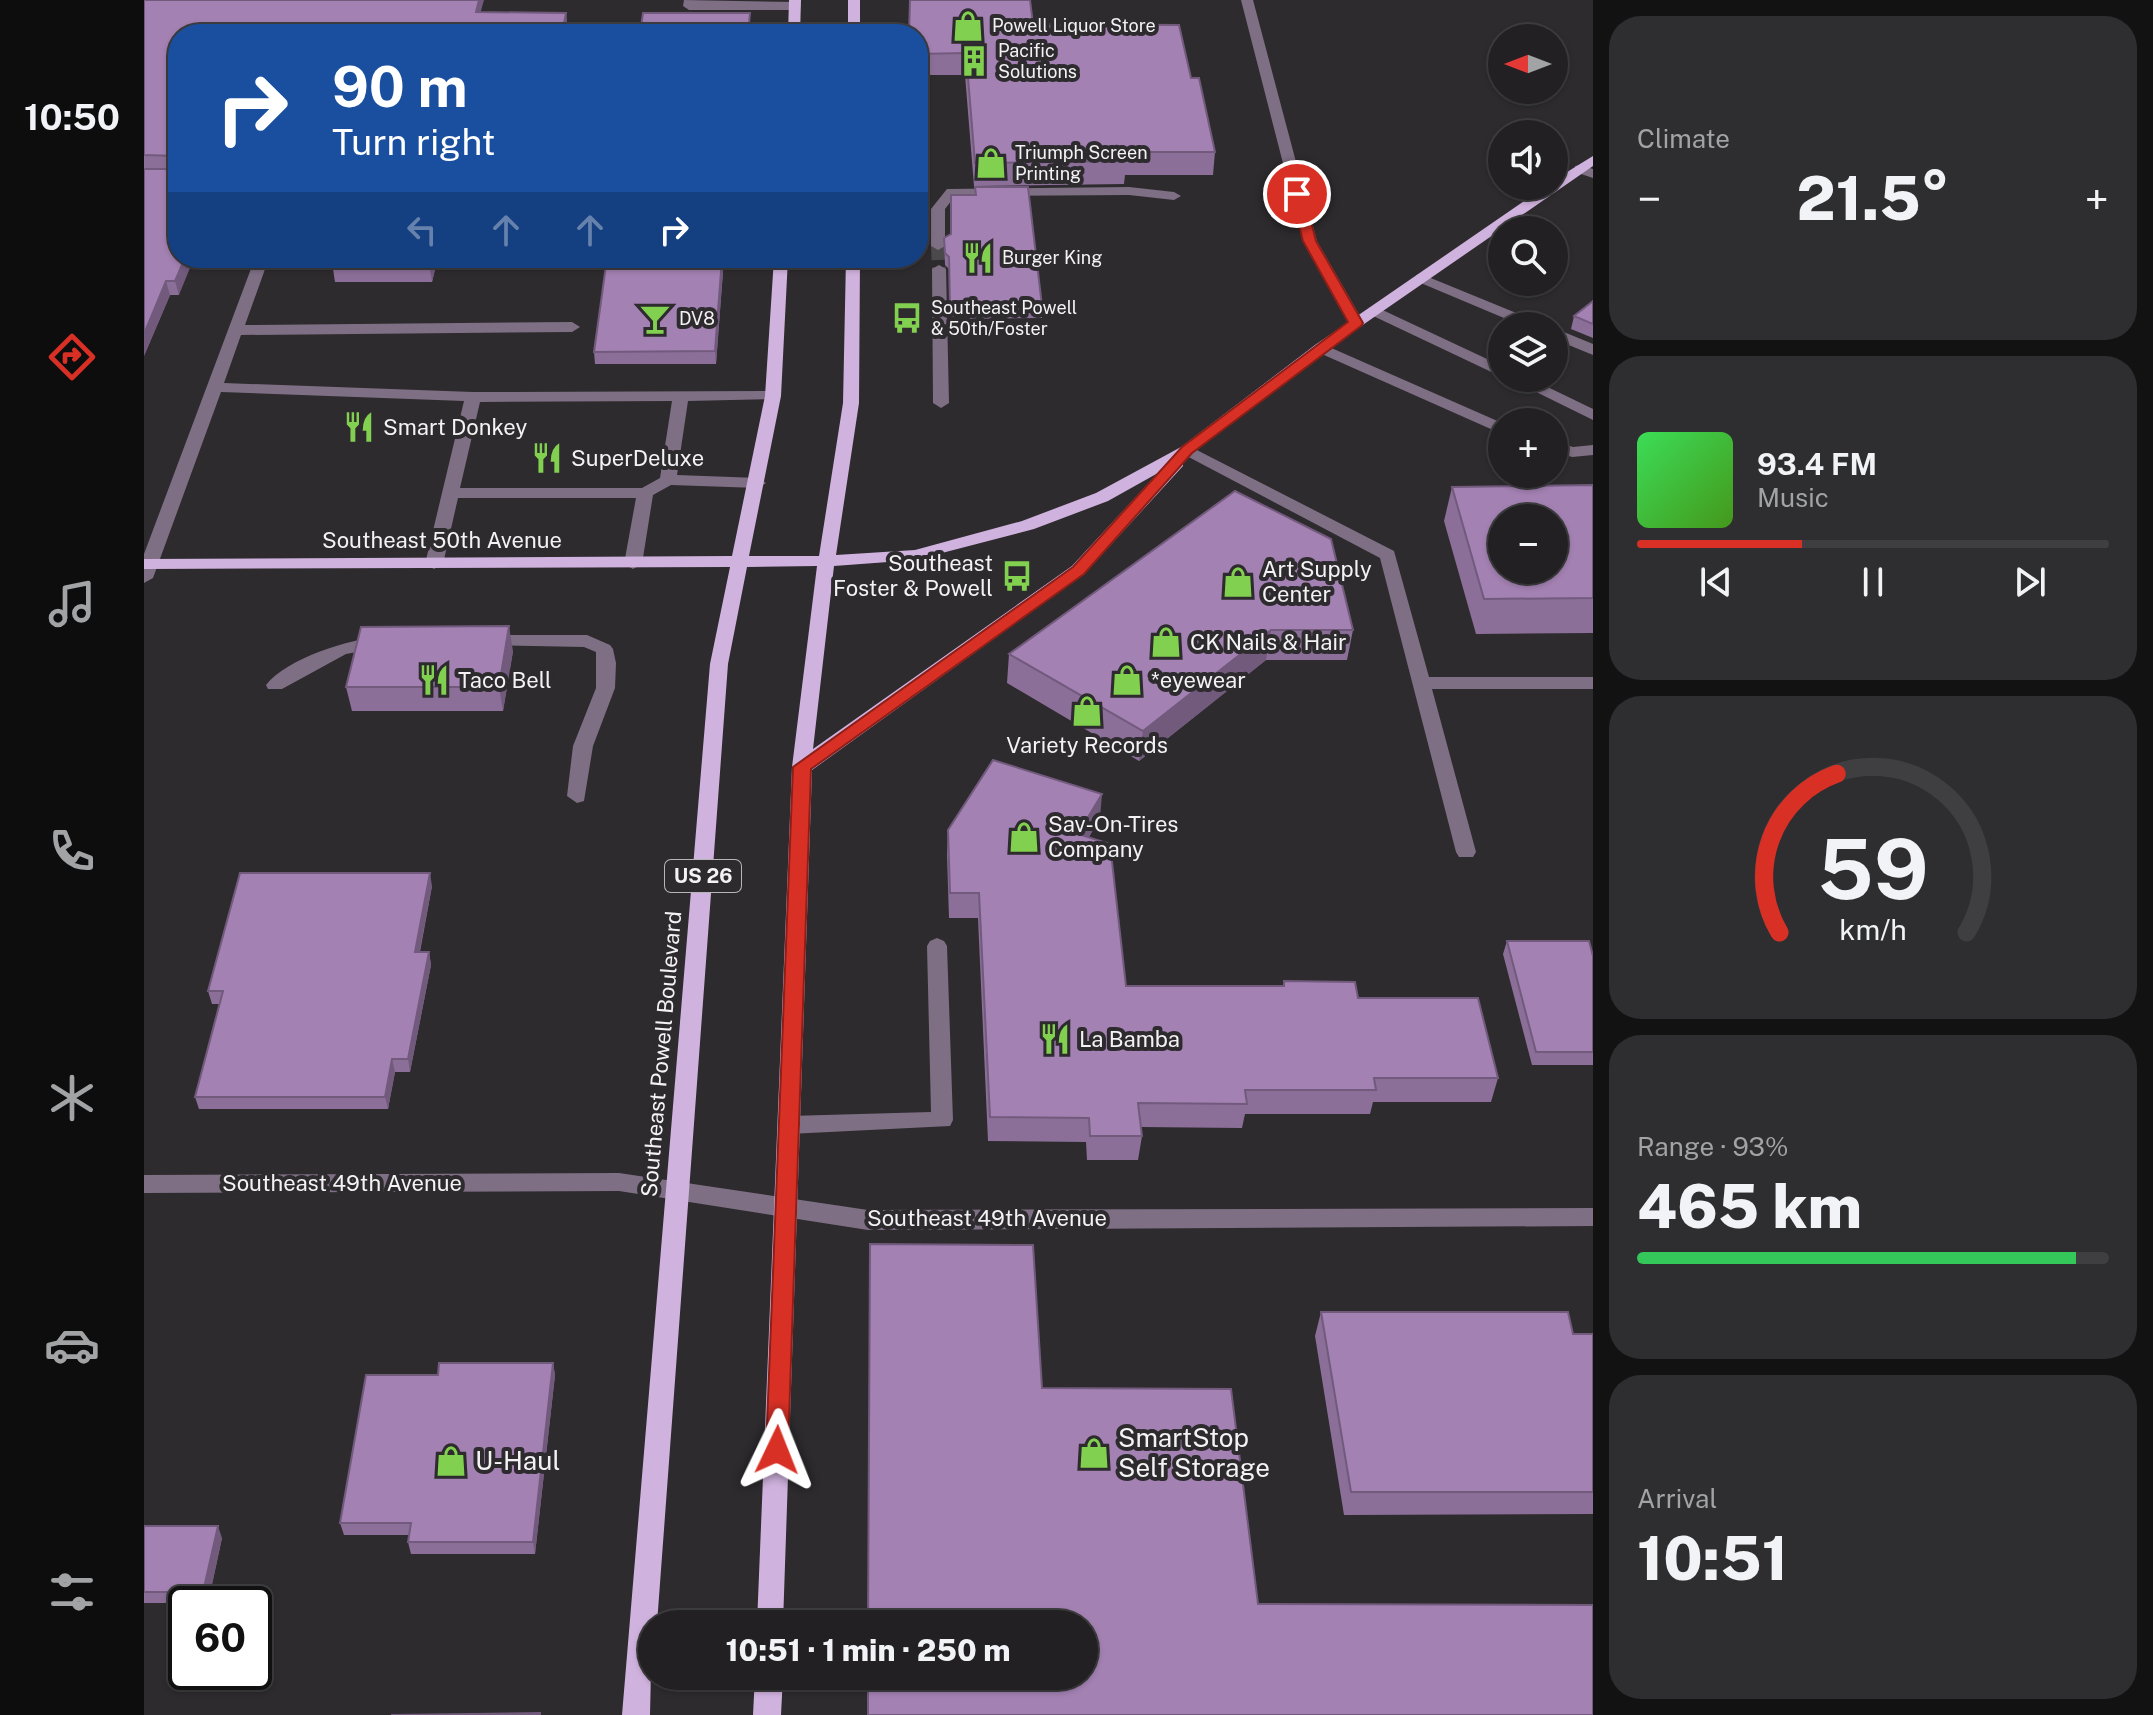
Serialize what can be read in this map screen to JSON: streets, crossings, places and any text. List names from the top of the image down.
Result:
{
  "streets": {
    "main road": ["Southeast 50th Avenue", "US 26", "Southeast Powell Boulevard"],
    "street": ["Southeast 49th Avenue"]
  },
  "crossings": [
    ["Southeast 50th Avenue", "Southeast Powell Boulevard"],
    ["Southeast Powell Boulevard", "Southeast 49th Avenue"]
  ],
  "places": {
    "shop": [
      "Powell Liquor Store",
      "Triumph Screen Printing",
      "Art Supply Center",
      "CK Nails & Hair",
      "*eyewear",
      "Variety Records",
      "Sav-On-Tires Company",
      "SmartStop Self Storage",
      "U-Haul"
    ],
    "building": ["Pacific Solutions"],
    "restaurant": [
      "Burger King",
      "Smart Donkey",
      "SuperDeluxe",
      "Taco Bell",
      "La Bamba"
    ],
    "bus stop": ["Southeast Powell & 50th/Foster", "Southeast Foster & Powell"],
    "bar": ["DV8"]
  },
  "north": "left",
  "page": {
    "tabs": "10:50",
    "tile": [
      "Climate",
      ["Range · 93%", "465 km"],
      ["Arrival", "10:51"]
    ],
    "map_buttons": ["+", "−"],
    "turn": ["90 m", "Turn right"],
    "heat": ["−", "21.5°", "+"],
    "song": ["93.4 FM", "Music"],
    "limit": "60",
    "trip": "10:51 · 1 min · 250 m",
    "gauge": ["59", "km/h"]
  }
}
